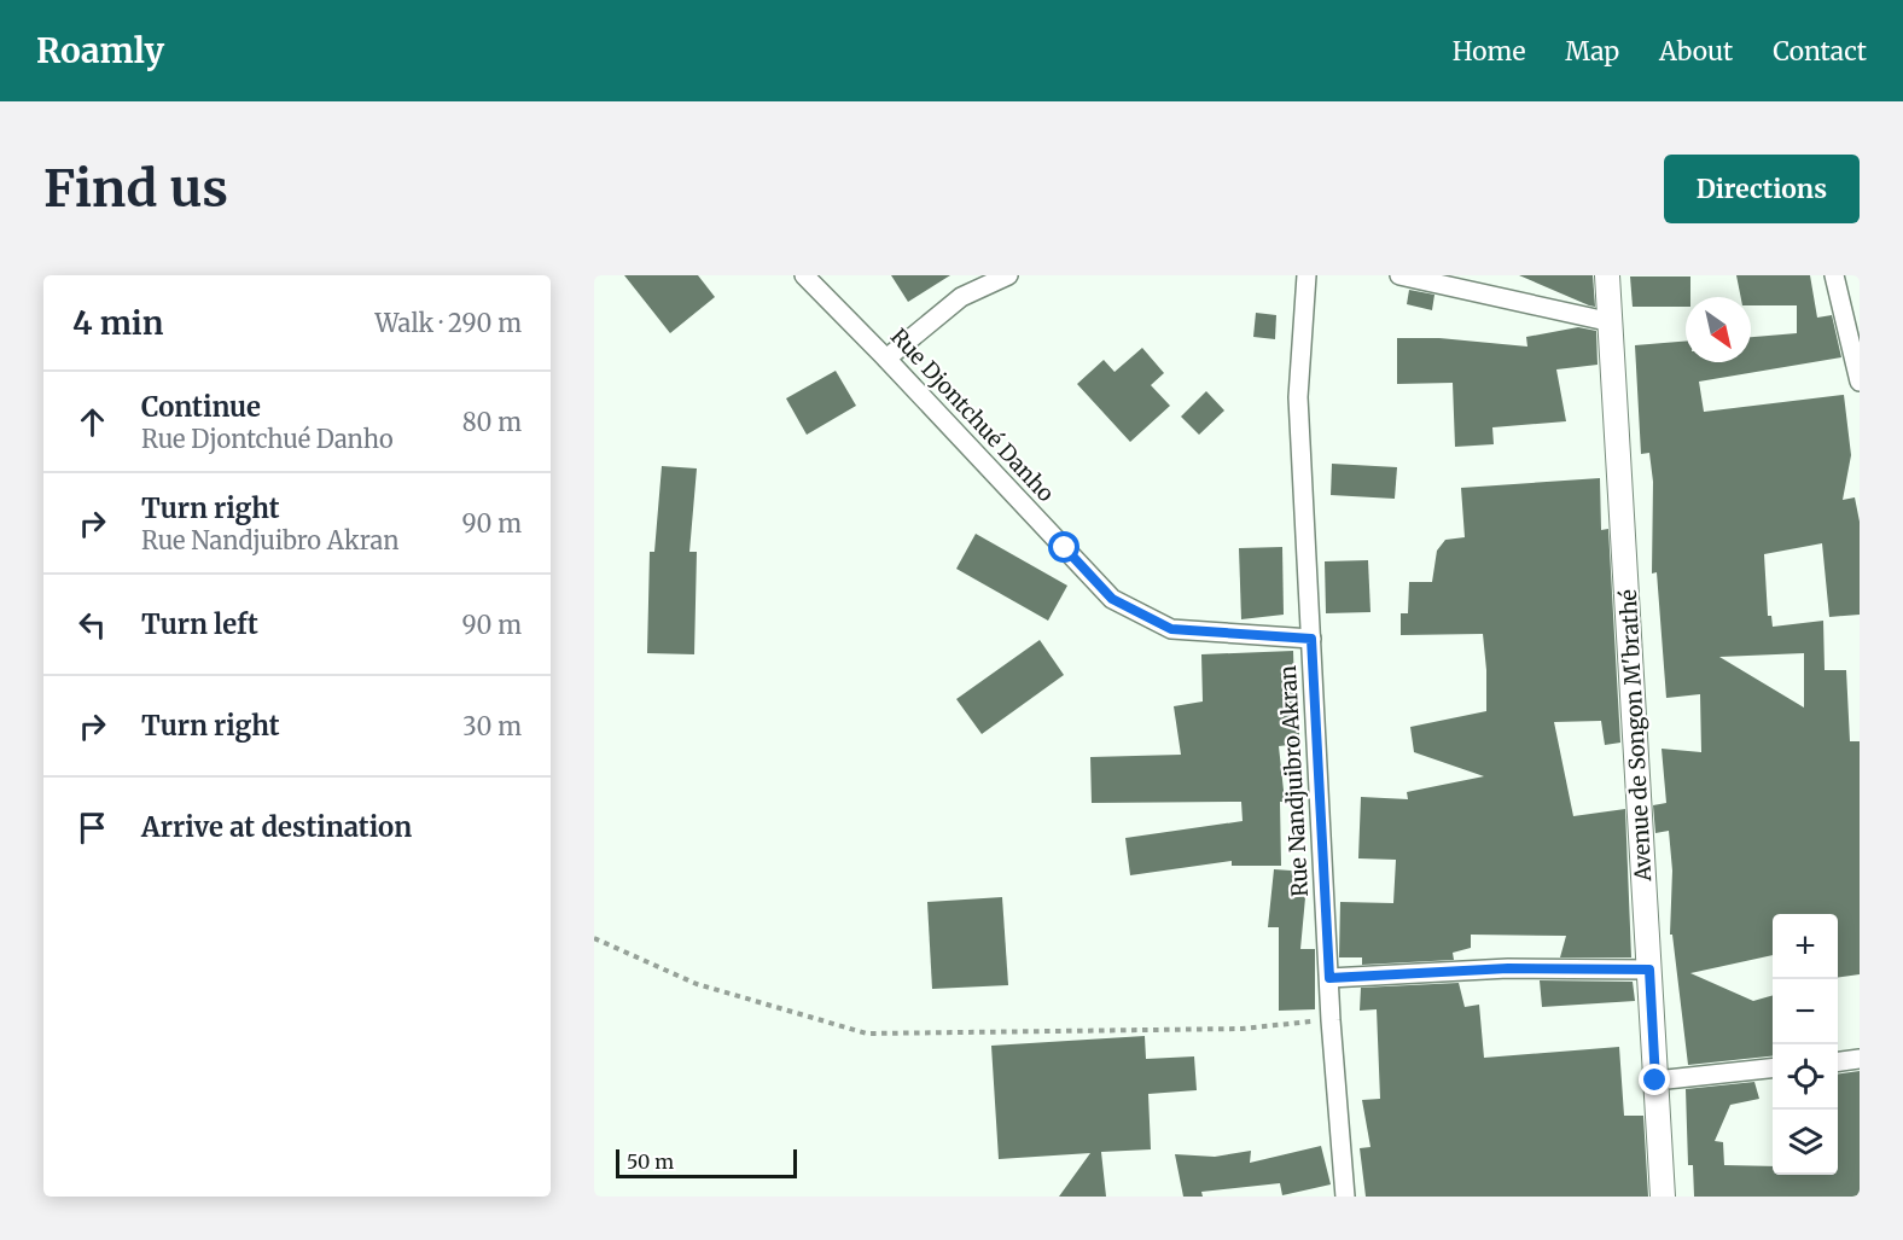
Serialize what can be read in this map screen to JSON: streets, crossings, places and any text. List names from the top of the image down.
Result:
{
  "streets": {
    "street": ["Rue Djontchué Danho", "Avenue de Songon M'brathé", "Rue Nandjuibro Akran"]
  },
  "crossings": [
    ["Rue Djontchué Danho", "Rue Nandjuibro Akran"]
  ],
  "scale_bar": "50 m",
  "north": "bottom right",
  "page": {
    "header": "Roamly",
    "nav": [
      "Home",
      "Map",
      "About",
      "Contact"
    ],
    "buttons": "Directions",
    "title": "Find us",
    "heading": ["4 min", "Walk · 290 m"],
    "list": [
      ["Continue", "Rue Djontchué Danho", "80 m"],
      ["Turn right", "Rue Nandjuibro Akran", "90 m"],
      ["Turn left", "90 m"],
      ["Turn right", "30 m"],
      "Arrive at destination"
    ],
    "map_buttons": ["+", "−"],
    "scale": "50 m"
  }
}
